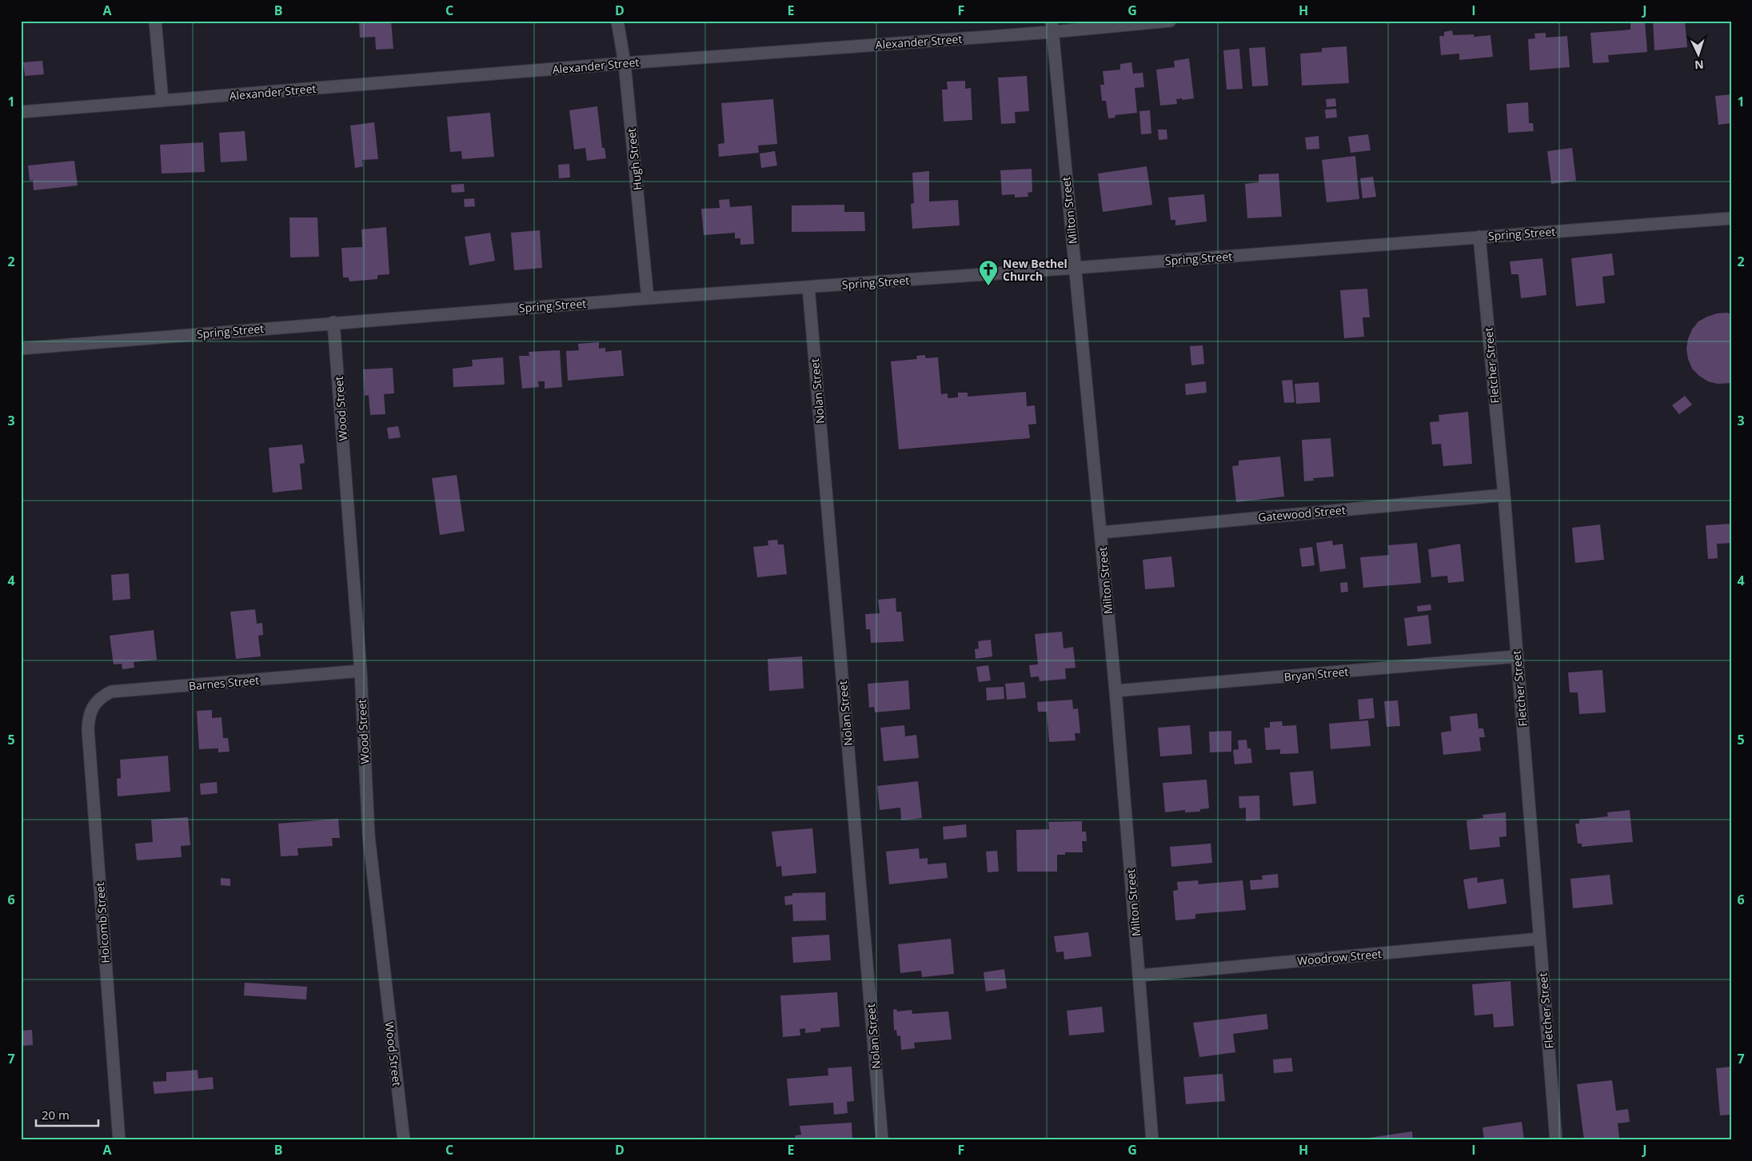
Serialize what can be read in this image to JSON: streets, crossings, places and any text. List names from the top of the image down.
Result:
{
  "streets": {
    "street": [
      "Alexander Street",
      "Hugh Street",
      "Milton Street",
      "Spring Street",
      "Fletcher Street",
      "Nolan Street",
      "Wood Street",
      "Gatewood Street",
      "Bryan Street",
      "Barnes Street",
      "Holcomb Street",
      "Woodrow Street"
    ]
  },
  "crossings": [
    ["Alexander Street", "Hugh Street"],
    ["Alexander Street", "Milton Street"],
    ["Hugh Street", "Spring Street"],
    ["Milton Street", "Spring Street"],
    ["Milton Street", "Gatewood Street"],
    ["Milton Street", "Bryan Street"],
    ["Milton Street", "Woodrow Street"],
    ["Spring Street", "Fletcher Street"],
    ["Spring Street", "Nolan Street"],
    ["Spring Street", "Wood Street"],
    ["Fletcher Street", "Gatewood Street"],
    ["Fletcher Street", "Bryan Street"],
    ["Fletcher Street", "Woodrow Street"],
    ["Wood Street", "Barnes Street"],
    ["Barnes Street", "Holcomb Street"]
  ],
  "places": {
    "church": ["New Bethel Church"]
  },
  "scale_bar": "20 m",
  "north": "bottom",
  "grid": {
    "columns": [
      "A",
      "B",
      "C",
      "D",
      "E",
      "F",
      "G",
      "H",
      "I",
      "J"
    ],
    "rows": [
      "1",
      "2",
      "3",
      "4",
      "5",
      "6",
      "7"
    ]
  }
}
